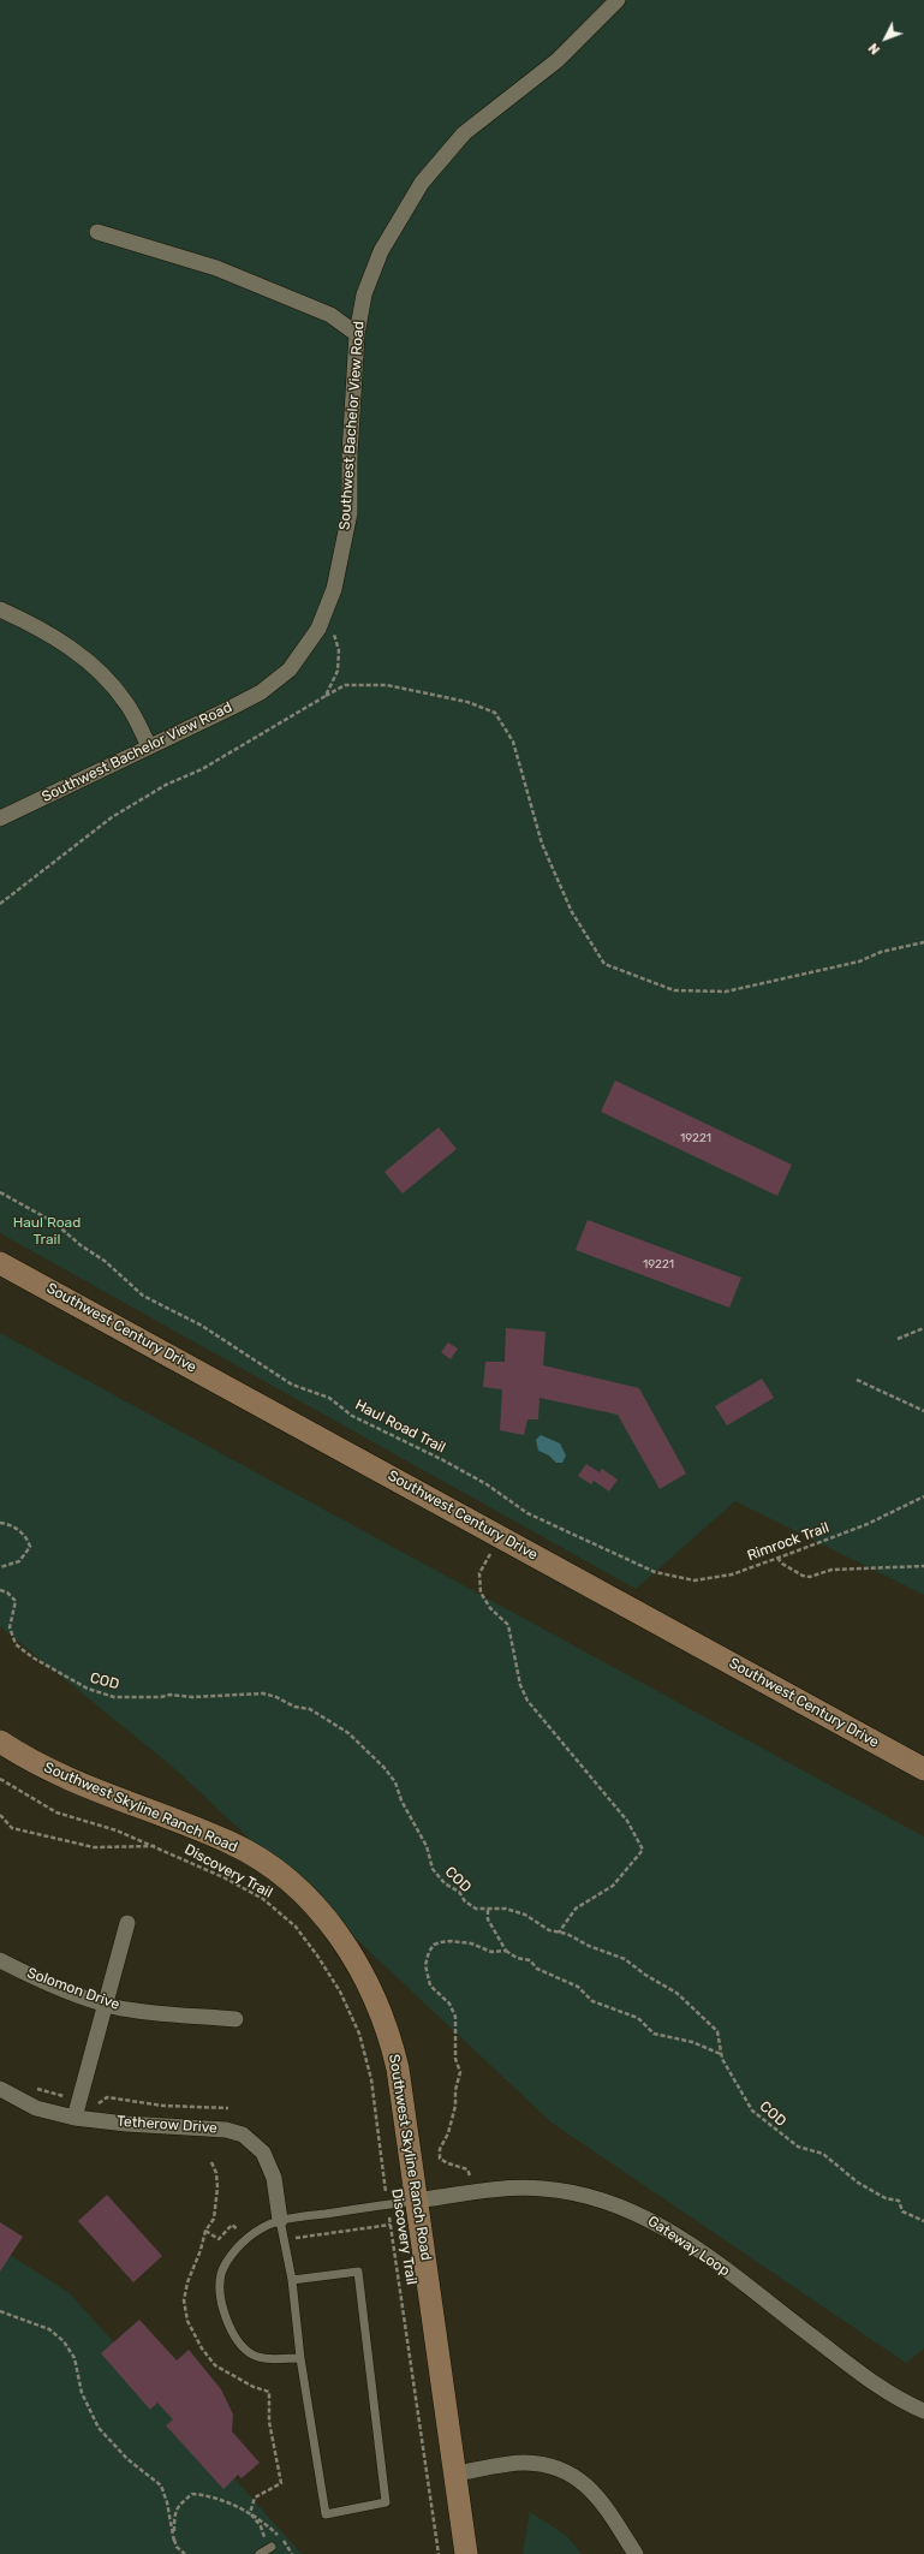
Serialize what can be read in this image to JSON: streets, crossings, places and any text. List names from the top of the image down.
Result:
{
  "streets": {
    "main road": ["Southwest Century Drive", "Southwest Skyline Ranch Road"],
    "street": [
      "Southwest Bachelor View Road",
      "Solomon Drive",
      "Tetherow Drive",
      "Gateway Loop"
    ],
    "path": [
      "Haul Road Trail",
      "Rimrock Trail",
      "COD",
      "Discovery Trail"
    ]
  },
  "crossings": [
    ["Haul Road Trail", "Rimrock Trail"],
    ["Southwest Skyline Ranch Road", "Gateway Loop"]
  ],
  "parks": ["Haul Road Trail"],
  "house_numbers": ["19221", "19221"],
  "north": "bottom left"
}
